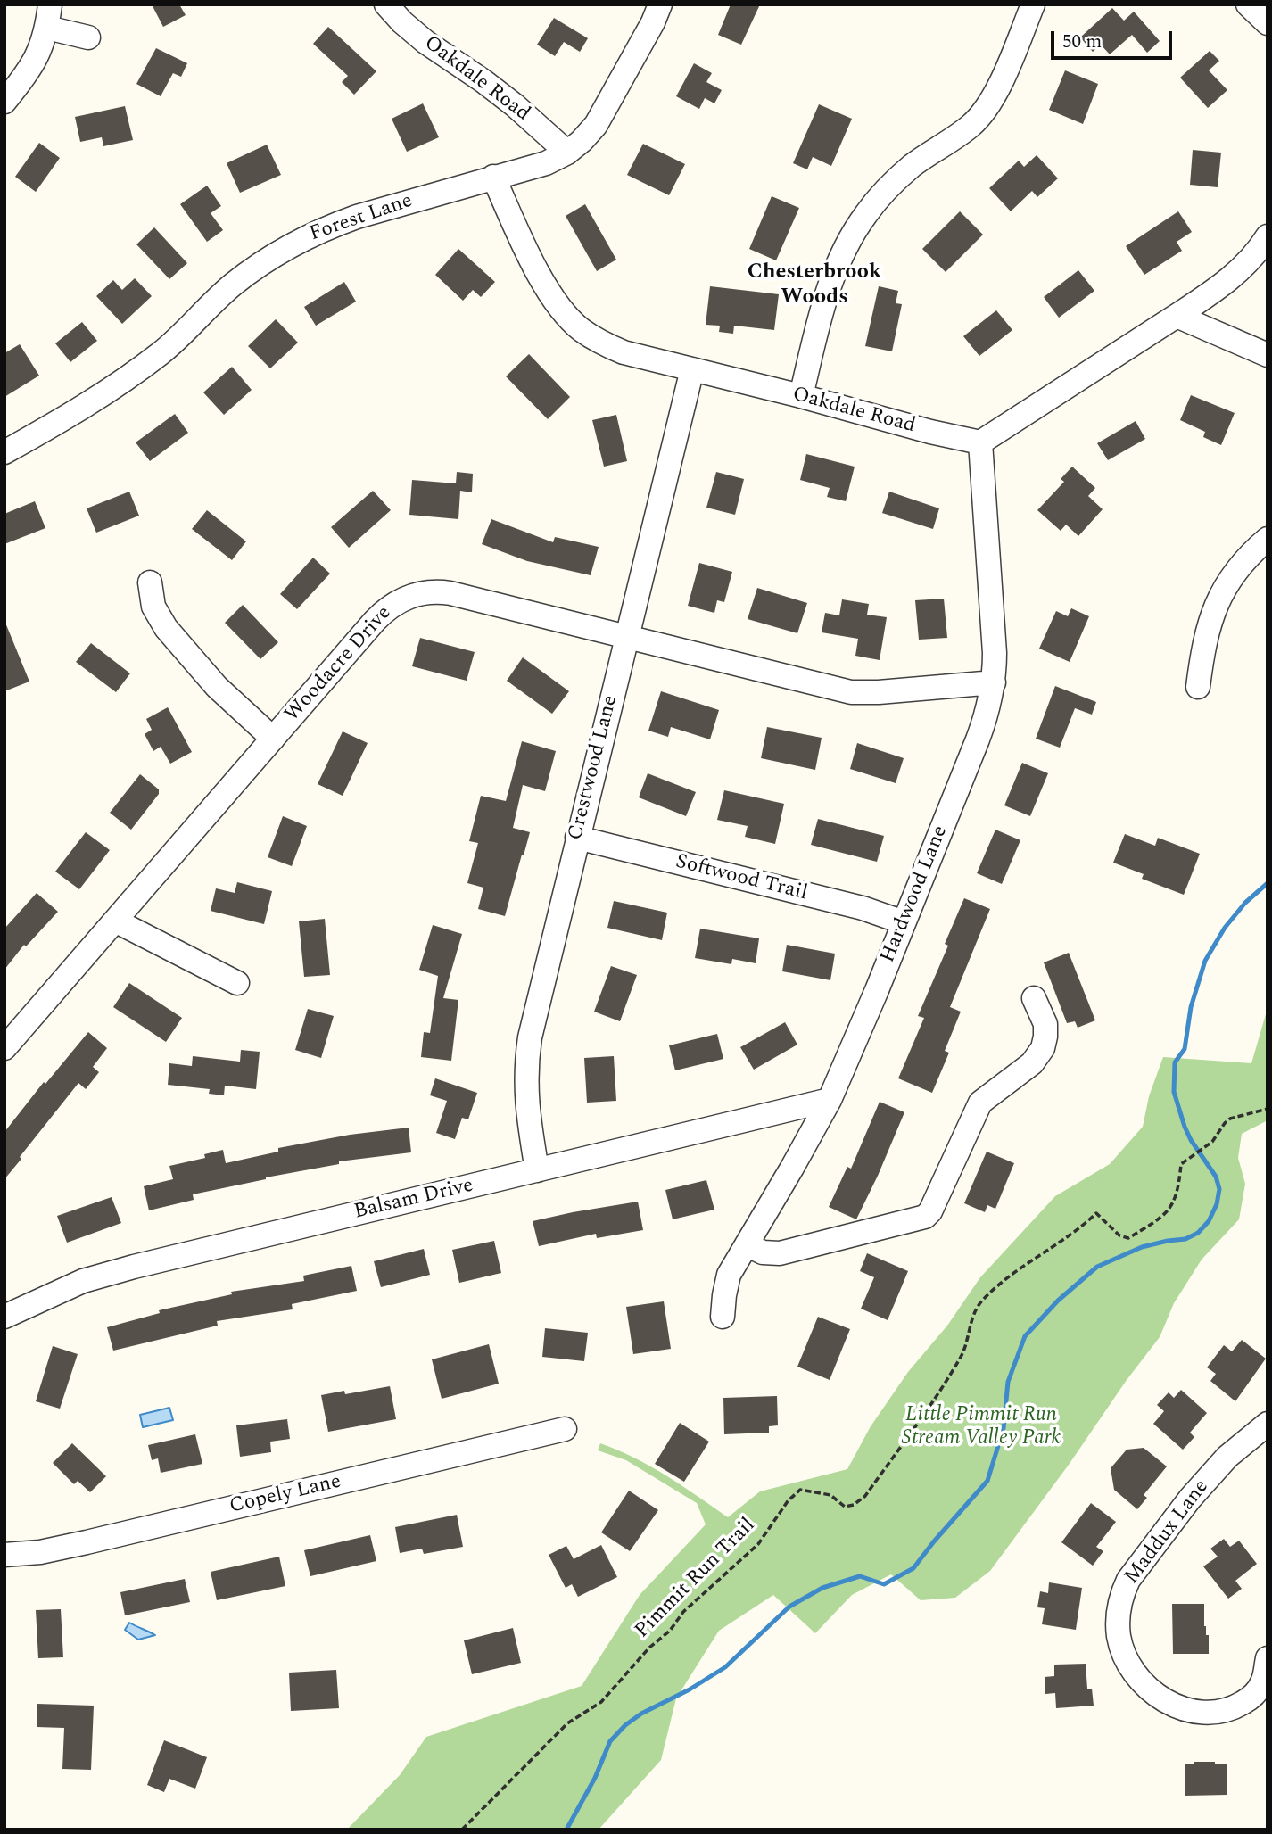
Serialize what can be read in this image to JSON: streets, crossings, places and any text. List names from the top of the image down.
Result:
{
  "streets": {
    "street": [
      "Oakdale Road",
      "Forest Lane",
      "Woodacre Drive",
      "Crestwood Lane",
      "Softwood Trail",
      "Hardwood Lane",
      "Balsam Drive",
      "Copely Lane",
      "Maddux Lane"
    ],
    "path": ["Pimmit Run Trail"]
  },
  "crossings": [
    ["Oakdale Road", "Forest Lane"],
    ["Oakdale Road", "Crestwood Lane"],
    ["Oakdale Road", "Hardwood Lane"],
    ["Woodacre Drive", "Crestwood Lane"],
    ["Woodacre Drive", "Hardwood Lane"],
    ["Crestwood Lane", "Softwood Trail"],
    ["Crestwood Lane", "Balsam Drive"],
    ["Softwood Trail", "Hardwood Lane"],
    ["Hardwood Lane", "Balsam Drive"]
  ],
  "districts": ["Chesterbrook Woods"],
  "parks": ["Little Pimmit Run Stream Valley Park"],
  "scale_bar": "50 m"
}
